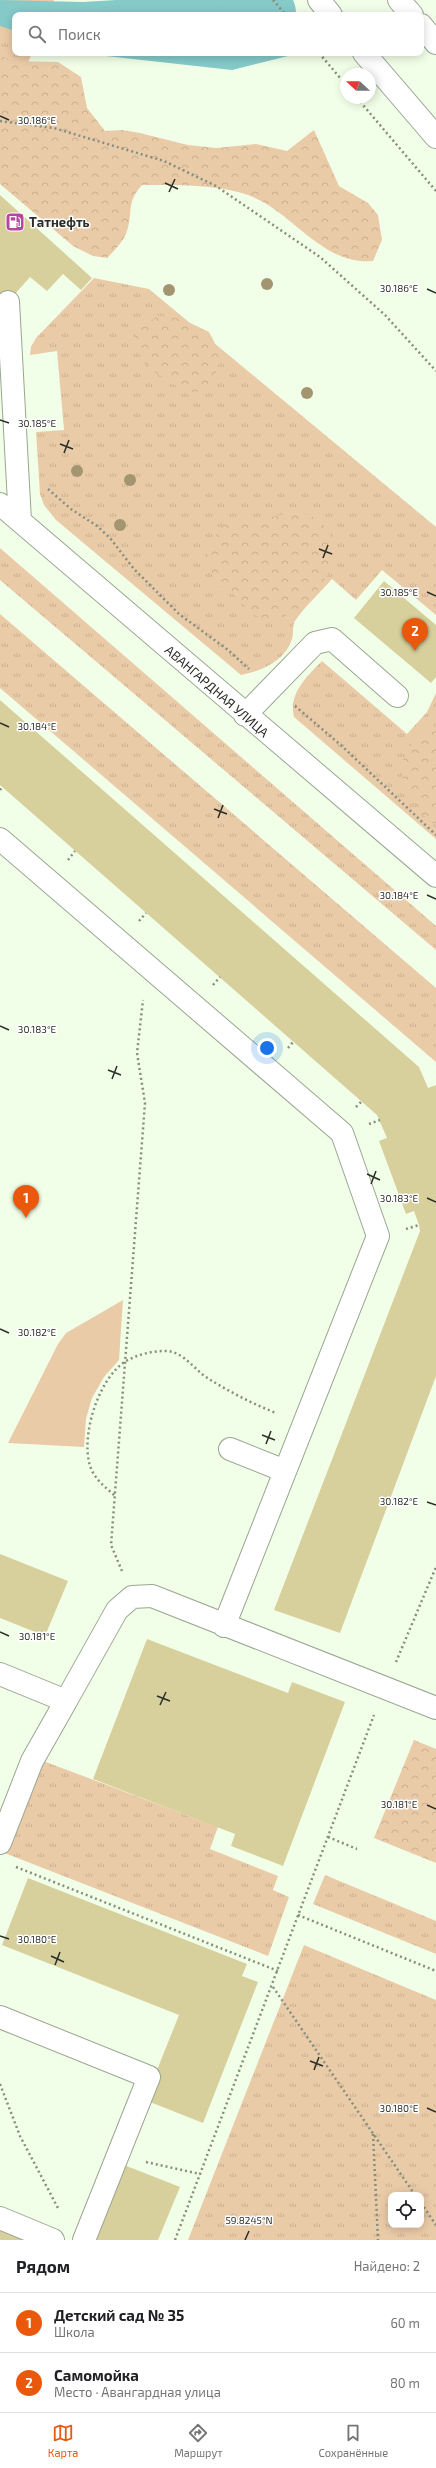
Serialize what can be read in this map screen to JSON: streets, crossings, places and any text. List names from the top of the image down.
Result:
{
  "streets": {
    "street": ["АВАНГАРДНАЯ УЛИЦА"]
  },
  "places": {
    "fuel station": ["Татнефть"]
  },
  "north": "left",
  "page": {
    "search": "Поиск",
    "pins": ["2", "1"],
    "heading": ["Рядом", "Найдено: 2"],
    "list": [
      {
        "mark": "1",
        "name": "Детский сад № 35",
        "note": "Школа",
        "value": "60 m"
      },
      {
        "mark": "2",
        "name": "Самомойка",
        "note": "Место · Авангардная улица",
        "value": "80 m"
      }
    ],
    "nav": ["Карта", "Маршрут", "Сохранённые"]
  },
  "coordinates": [
    "30.186°E",
    "30.185°E",
    "30.184°E",
    "30.183°E",
    "30.182°E",
    "30.181°E",
    "30.180°E",
    "59.8245°N"
  ]
}
